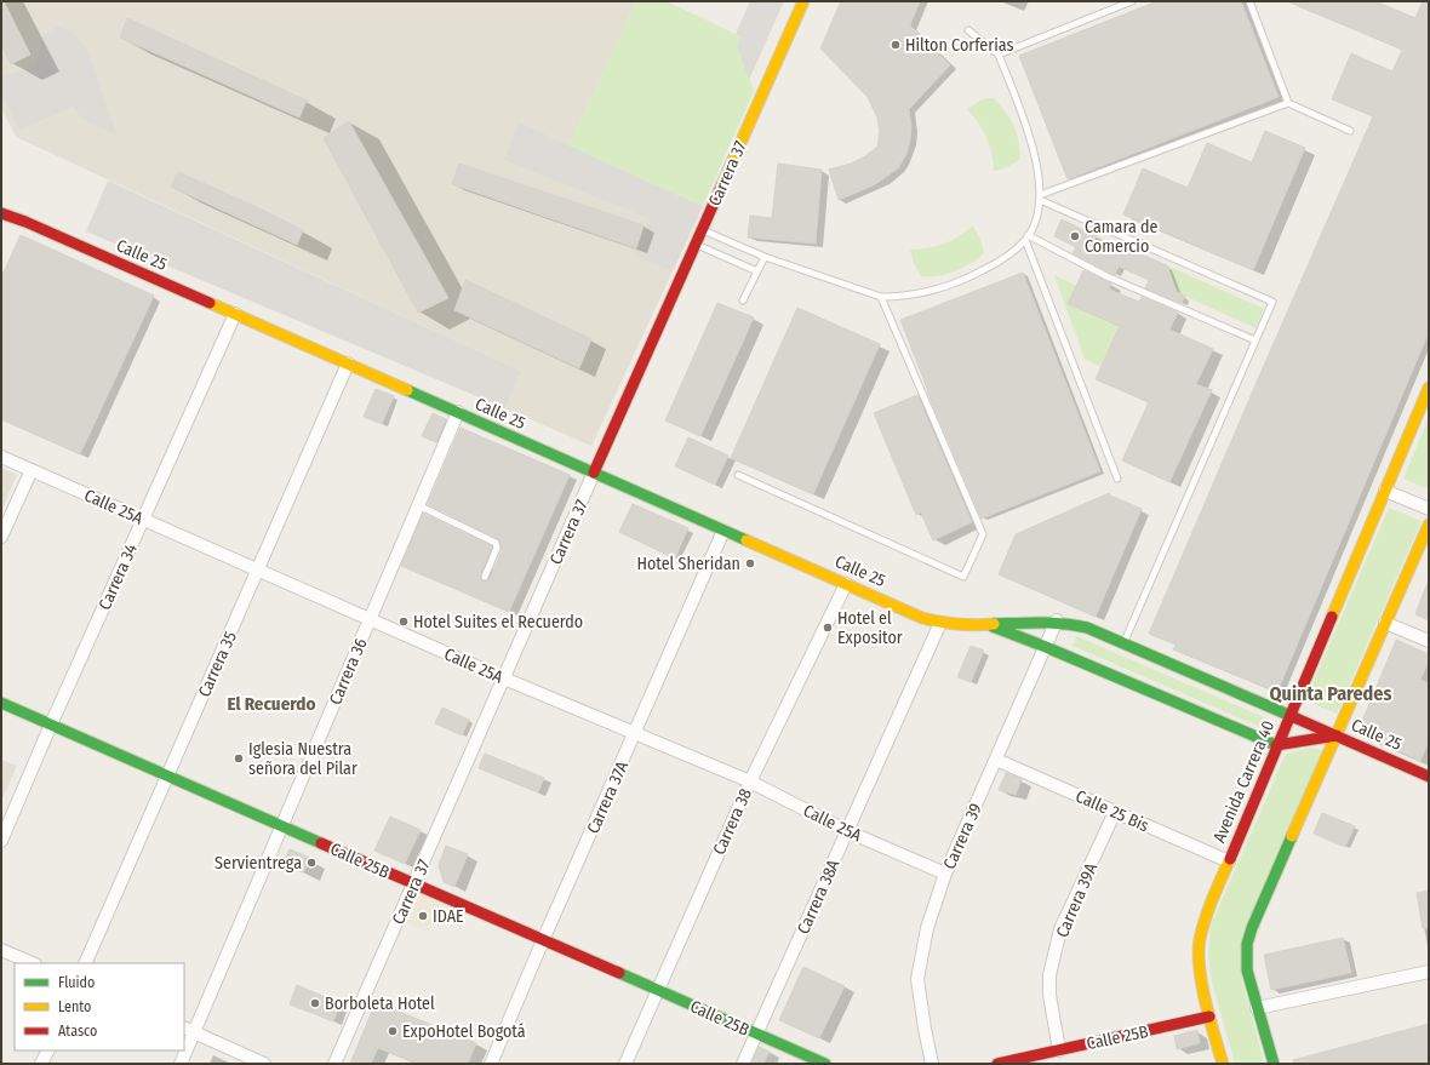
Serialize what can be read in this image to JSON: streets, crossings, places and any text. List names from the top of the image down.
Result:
{
  "streets": {
    "street": [
      "Carrera 37",
      "Calle 25",
      "Calle 25A",
      "Carrera 34",
      "Carrera 35",
      "Carrera 36",
      "Avenida Carrera 40",
      "Carrera 37A",
      "Calle 25 Bis",
      "Carrera 38",
      "Carrera 39",
      "Calle 25B",
      "Carrera 38A",
      "Carrera 39A"
    ]
  },
  "crossings": [
    ["Carrera 37", "Calle 25"],
    ["Carrera 37", "Calle 25A"],
    ["Carrera 37", "Calle 25B"],
    ["Calle 25", "Carrera 34"],
    ["Calle 25", "Carrera 35"],
    ["Calle 25", "Carrera 36"],
    ["Calle 25", "Avenida Carrera 40"],
    ["Calle 25", "Carrera 37A"],
    ["Calle 25", "Carrera 38"],
    ["Calle 25", "Carrera 39"],
    ["Calle 25", "Carrera 38A"],
    ["Calle 25A", "Carrera 34"],
    ["Calle 25A", "Carrera 35"],
    ["Calle 25A", "Carrera 36"],
    ["Calle 25A", "Carrera 37A"],
    ["Calle 25A", "Carrera 38"],
    ["Calle 25A", "Carrera 39"],
    ["Calle 25A", "Carrera 38A"],
    ["Carrera 34", "Calle 25B"],
    ["Carrera 35", "Calle 25B"],
    ["Carrera 36", "Calle 25B"],
    ["Avenida Carrera 40", "Calle 25 Bis"],
    ["Avenida Carrera 40", "Calle 25B"],
    ["Carrera 37A", "Calle 25B"],
    ["Calle 25 Bis", "Carrera 39"],
    ["Calle 25 Bis", "Carrera 39A"],
    ["Carrera 38", "Calle 25B"],
    ["Calle 25B", "Carrera 38A"],
    ["Calle 25B", "Carrera 39A"]
  ],
  "districts": ["Quinta Paredes", "El Recuerdo"],
  "places": [
    "Hilton Corferias",
    "Camara de Comercio",
    "Hotel Sheridan",
    "Hotel Suites el Recuerdo",
    "Hotel el Expositor",
    "Iglesia Nuestra señora del Pilar",
    "Servientrega",
    "IDAE",
    "Borboleta Hotel",
    "ExpoHotel Bogotá"
  ],
  "legend": ["Fluido", "Lento", "Atasco"]
}
